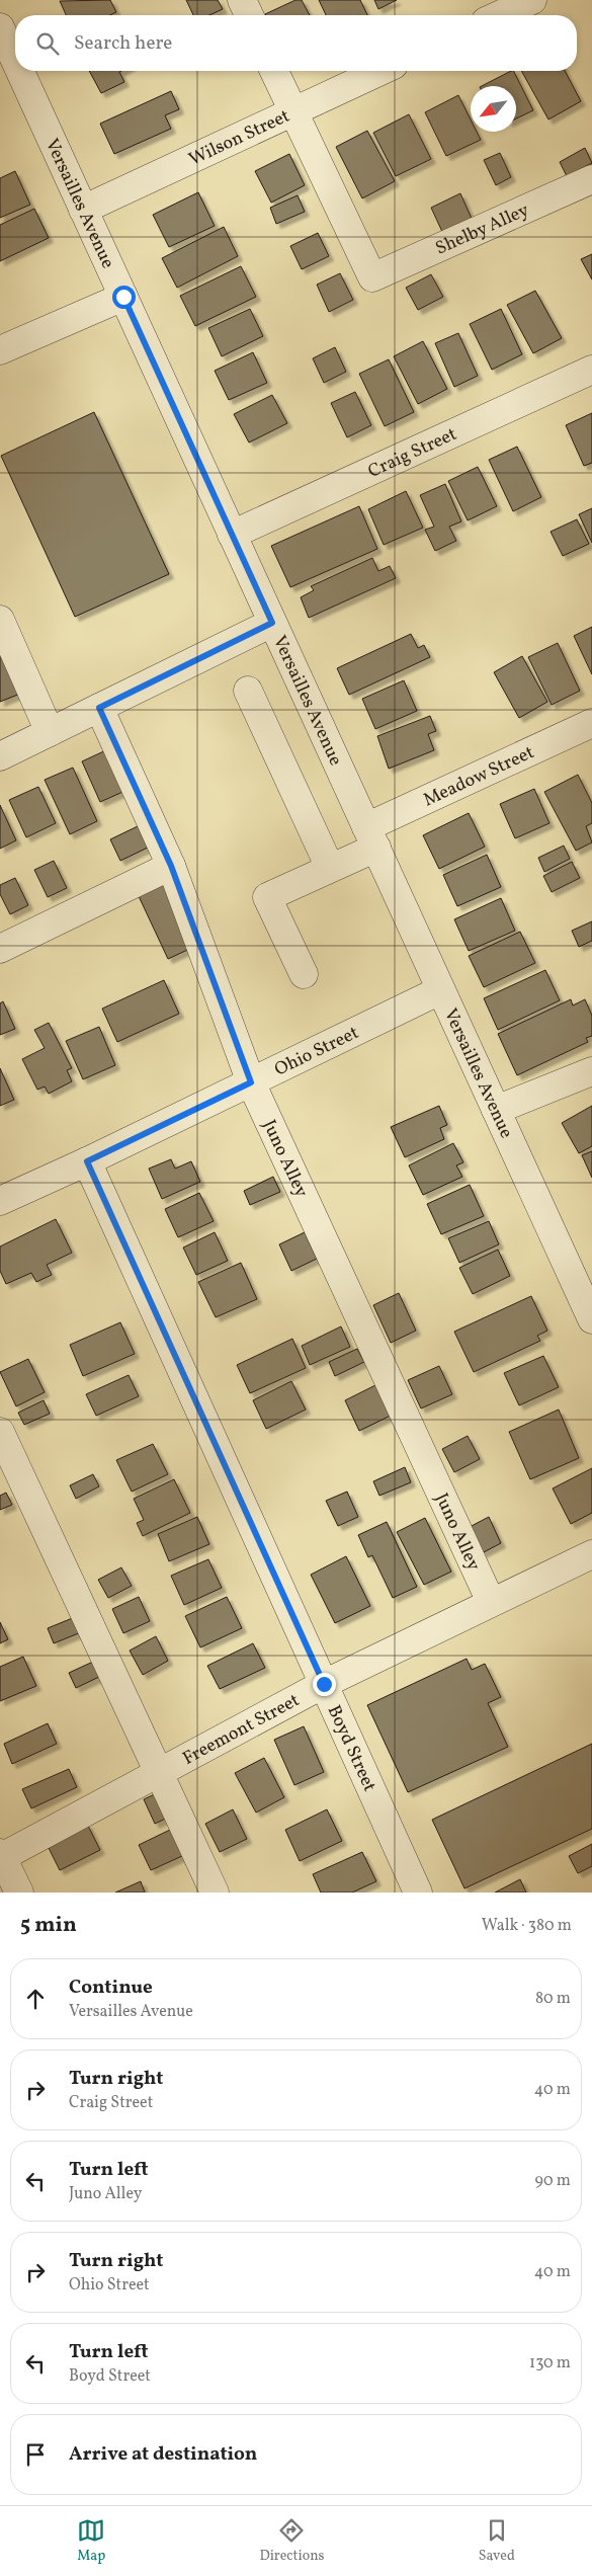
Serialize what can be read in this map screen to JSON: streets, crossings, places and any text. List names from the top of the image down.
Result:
{
  "streets": {
    "street": [
      "Wilson Street",
      "Versailles Avenue",
      "Shelby Alley",
      "Craig Street",
      "Meadow Street",
      "Ohio Street",
      "Juno Alley",
      "Freemont Street",
      "Boyd Street"
    ]
  },
  "crossings": [
    ["Wilson Street", "Versailles Avenue"],
    ["Wilson Street", "Shelby Alley"],
    ["Versailles Avenue", "Craig Street"],
    ["Versailles Avenue", "Meadow Street"],
    ["Versailles Avenue", "Ohio Street"],
    ["Ohio Street", "Juno Alley"],
    ["Ohio Street", "Boyd Street"],
    ["Juno Alley", "Freemont Street"],
    ["Freemont Street", "Boyd Street"]
  ],
  "north": "bottom left",
  "page": {
    "search": "Search here",
    "heading": ["5 min", "Walk · 380 m"],
    "list": [
      ["Continue", "Versailles Avenue", "80 m"],
      ["Turn right", "Craig Street", "40 m"],
      ["Turn left", "Juno Alley", "90 m"],
      ["Turn right", "Ohio Street", "40 m"],
      ["Turn left", "Boyd Street", "130 m"],
      "Arrive at destination"
    ],
    "nav": ["Map", "Directions", "Saved"]
  }
}
